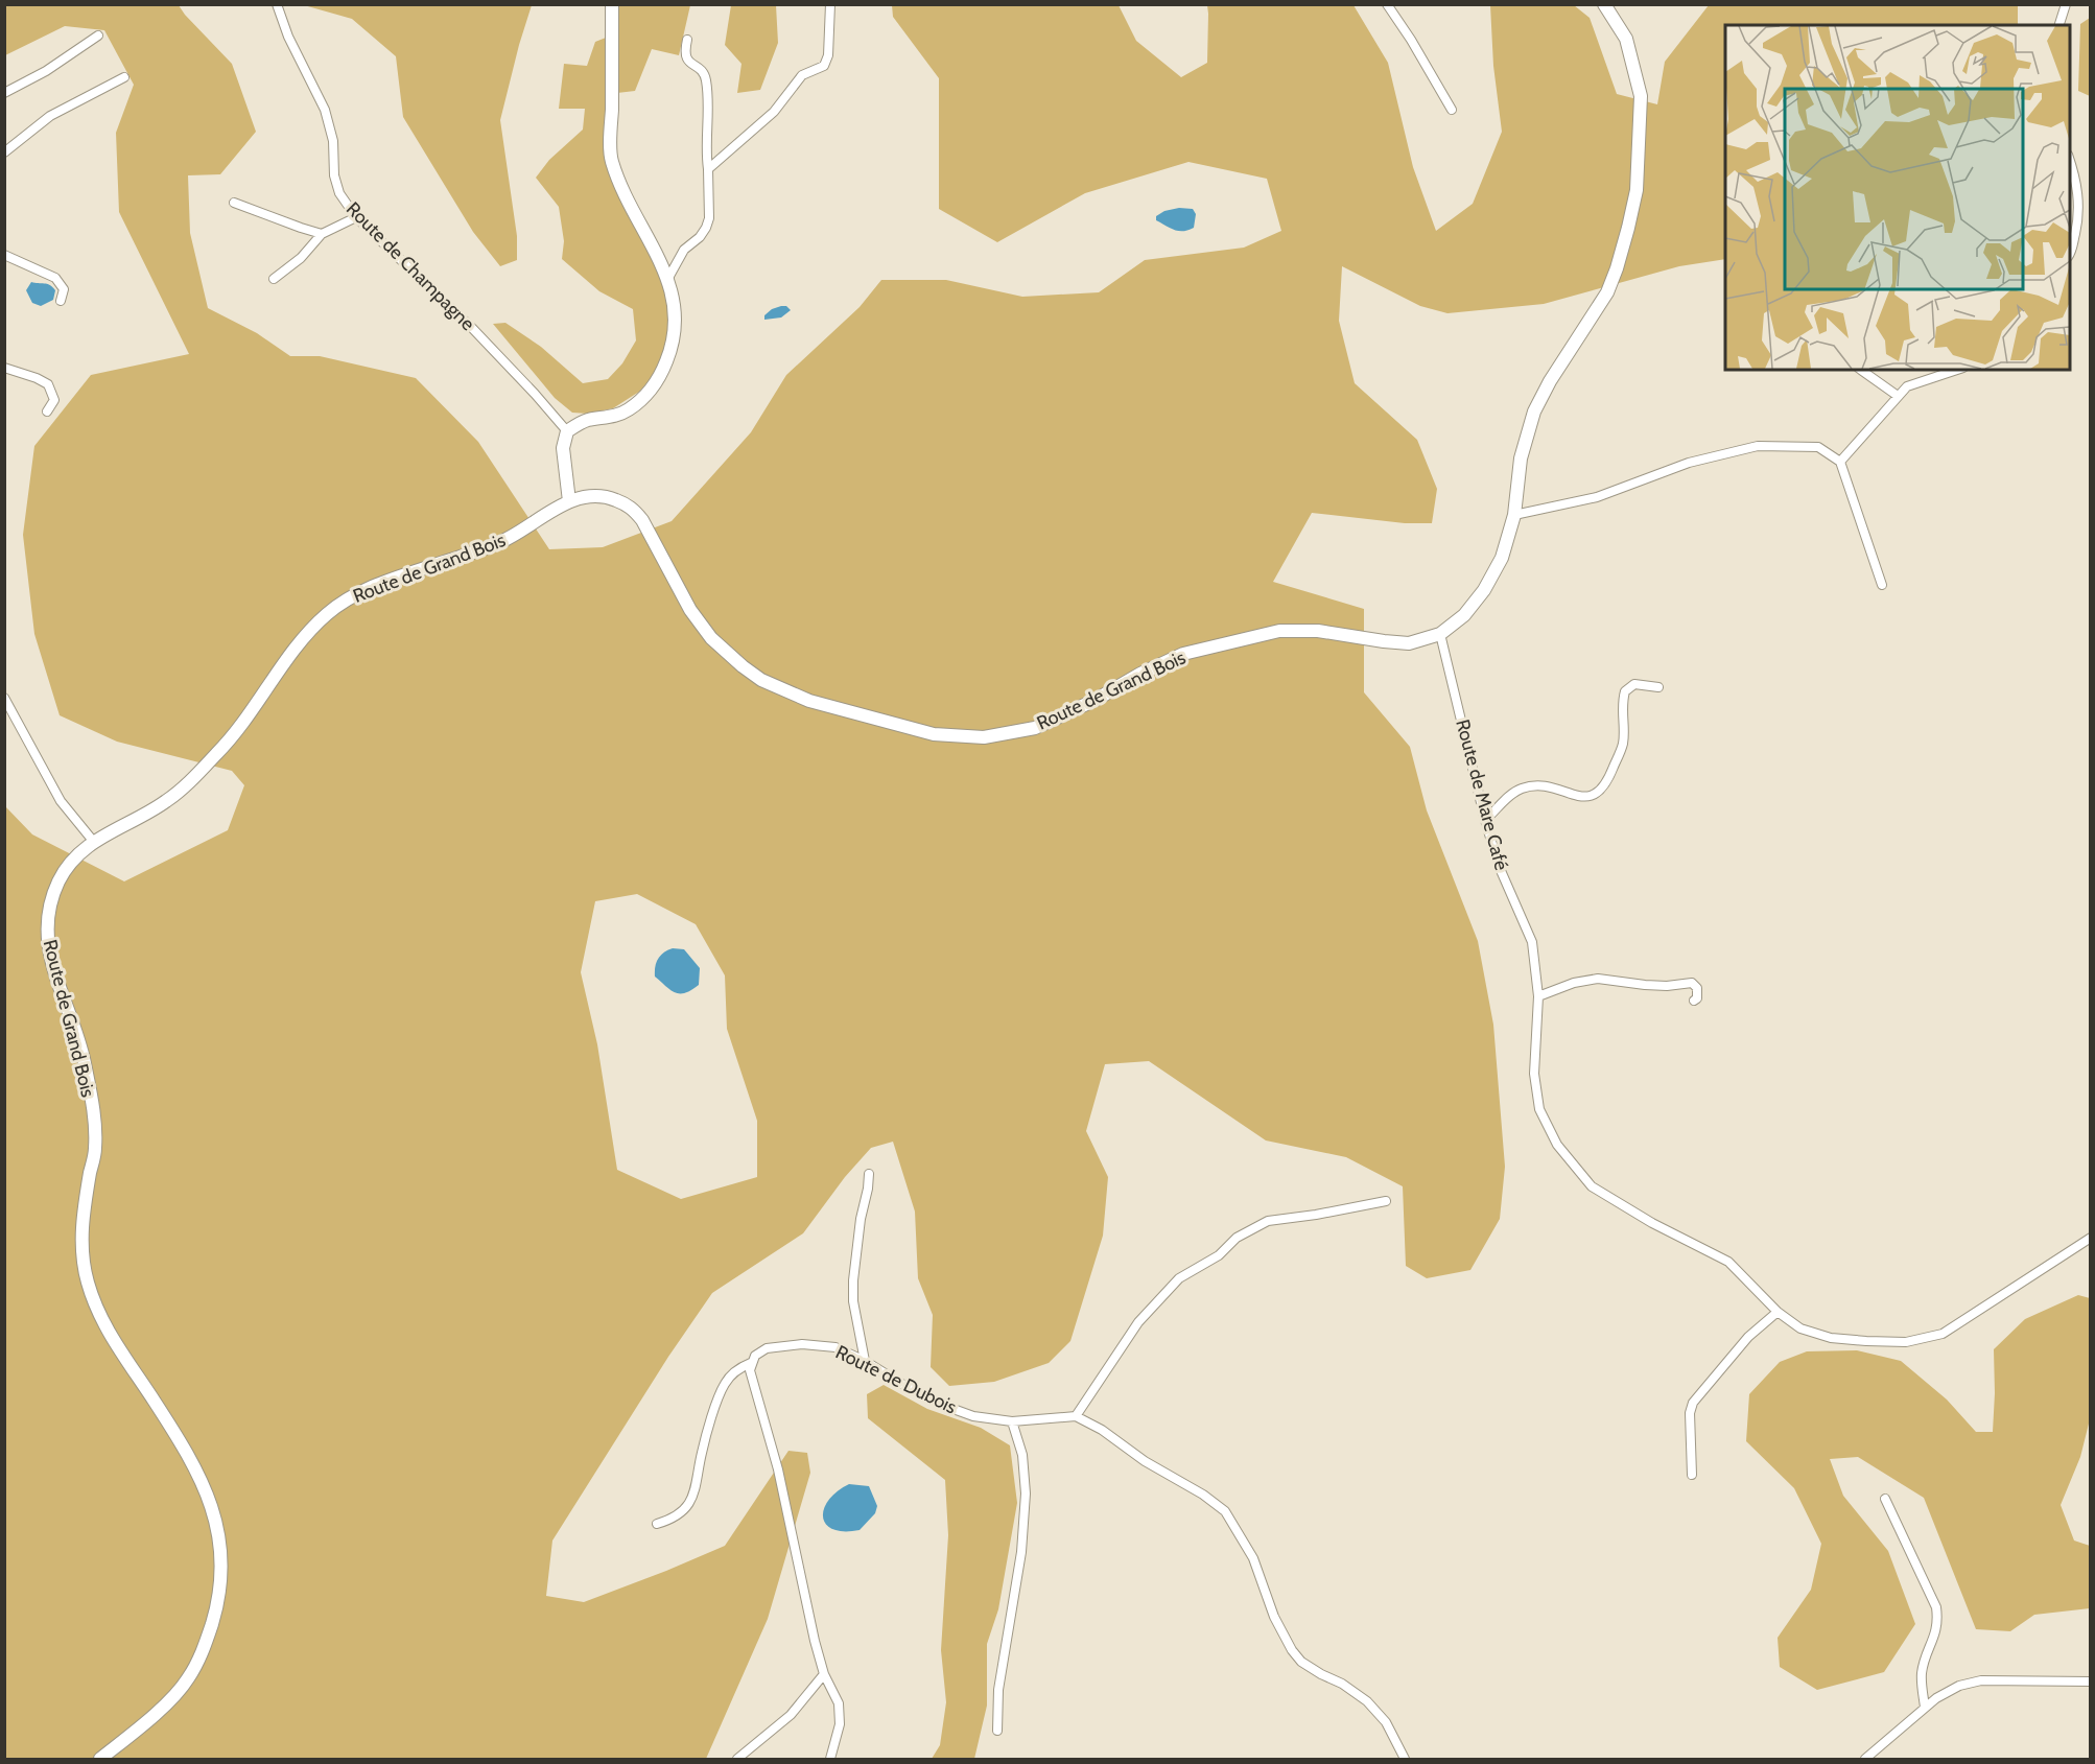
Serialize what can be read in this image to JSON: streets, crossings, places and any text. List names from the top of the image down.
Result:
{
  "streets": {
    "main road": ["Route de Grand Bois"],
    "street": ["Route de Champagne", "Route de Mare Café", "Route de Dubois"]
  },
  "crossings": [
    ["Route de Grand Bois", "Route de Mare Café"]
  ]
}
